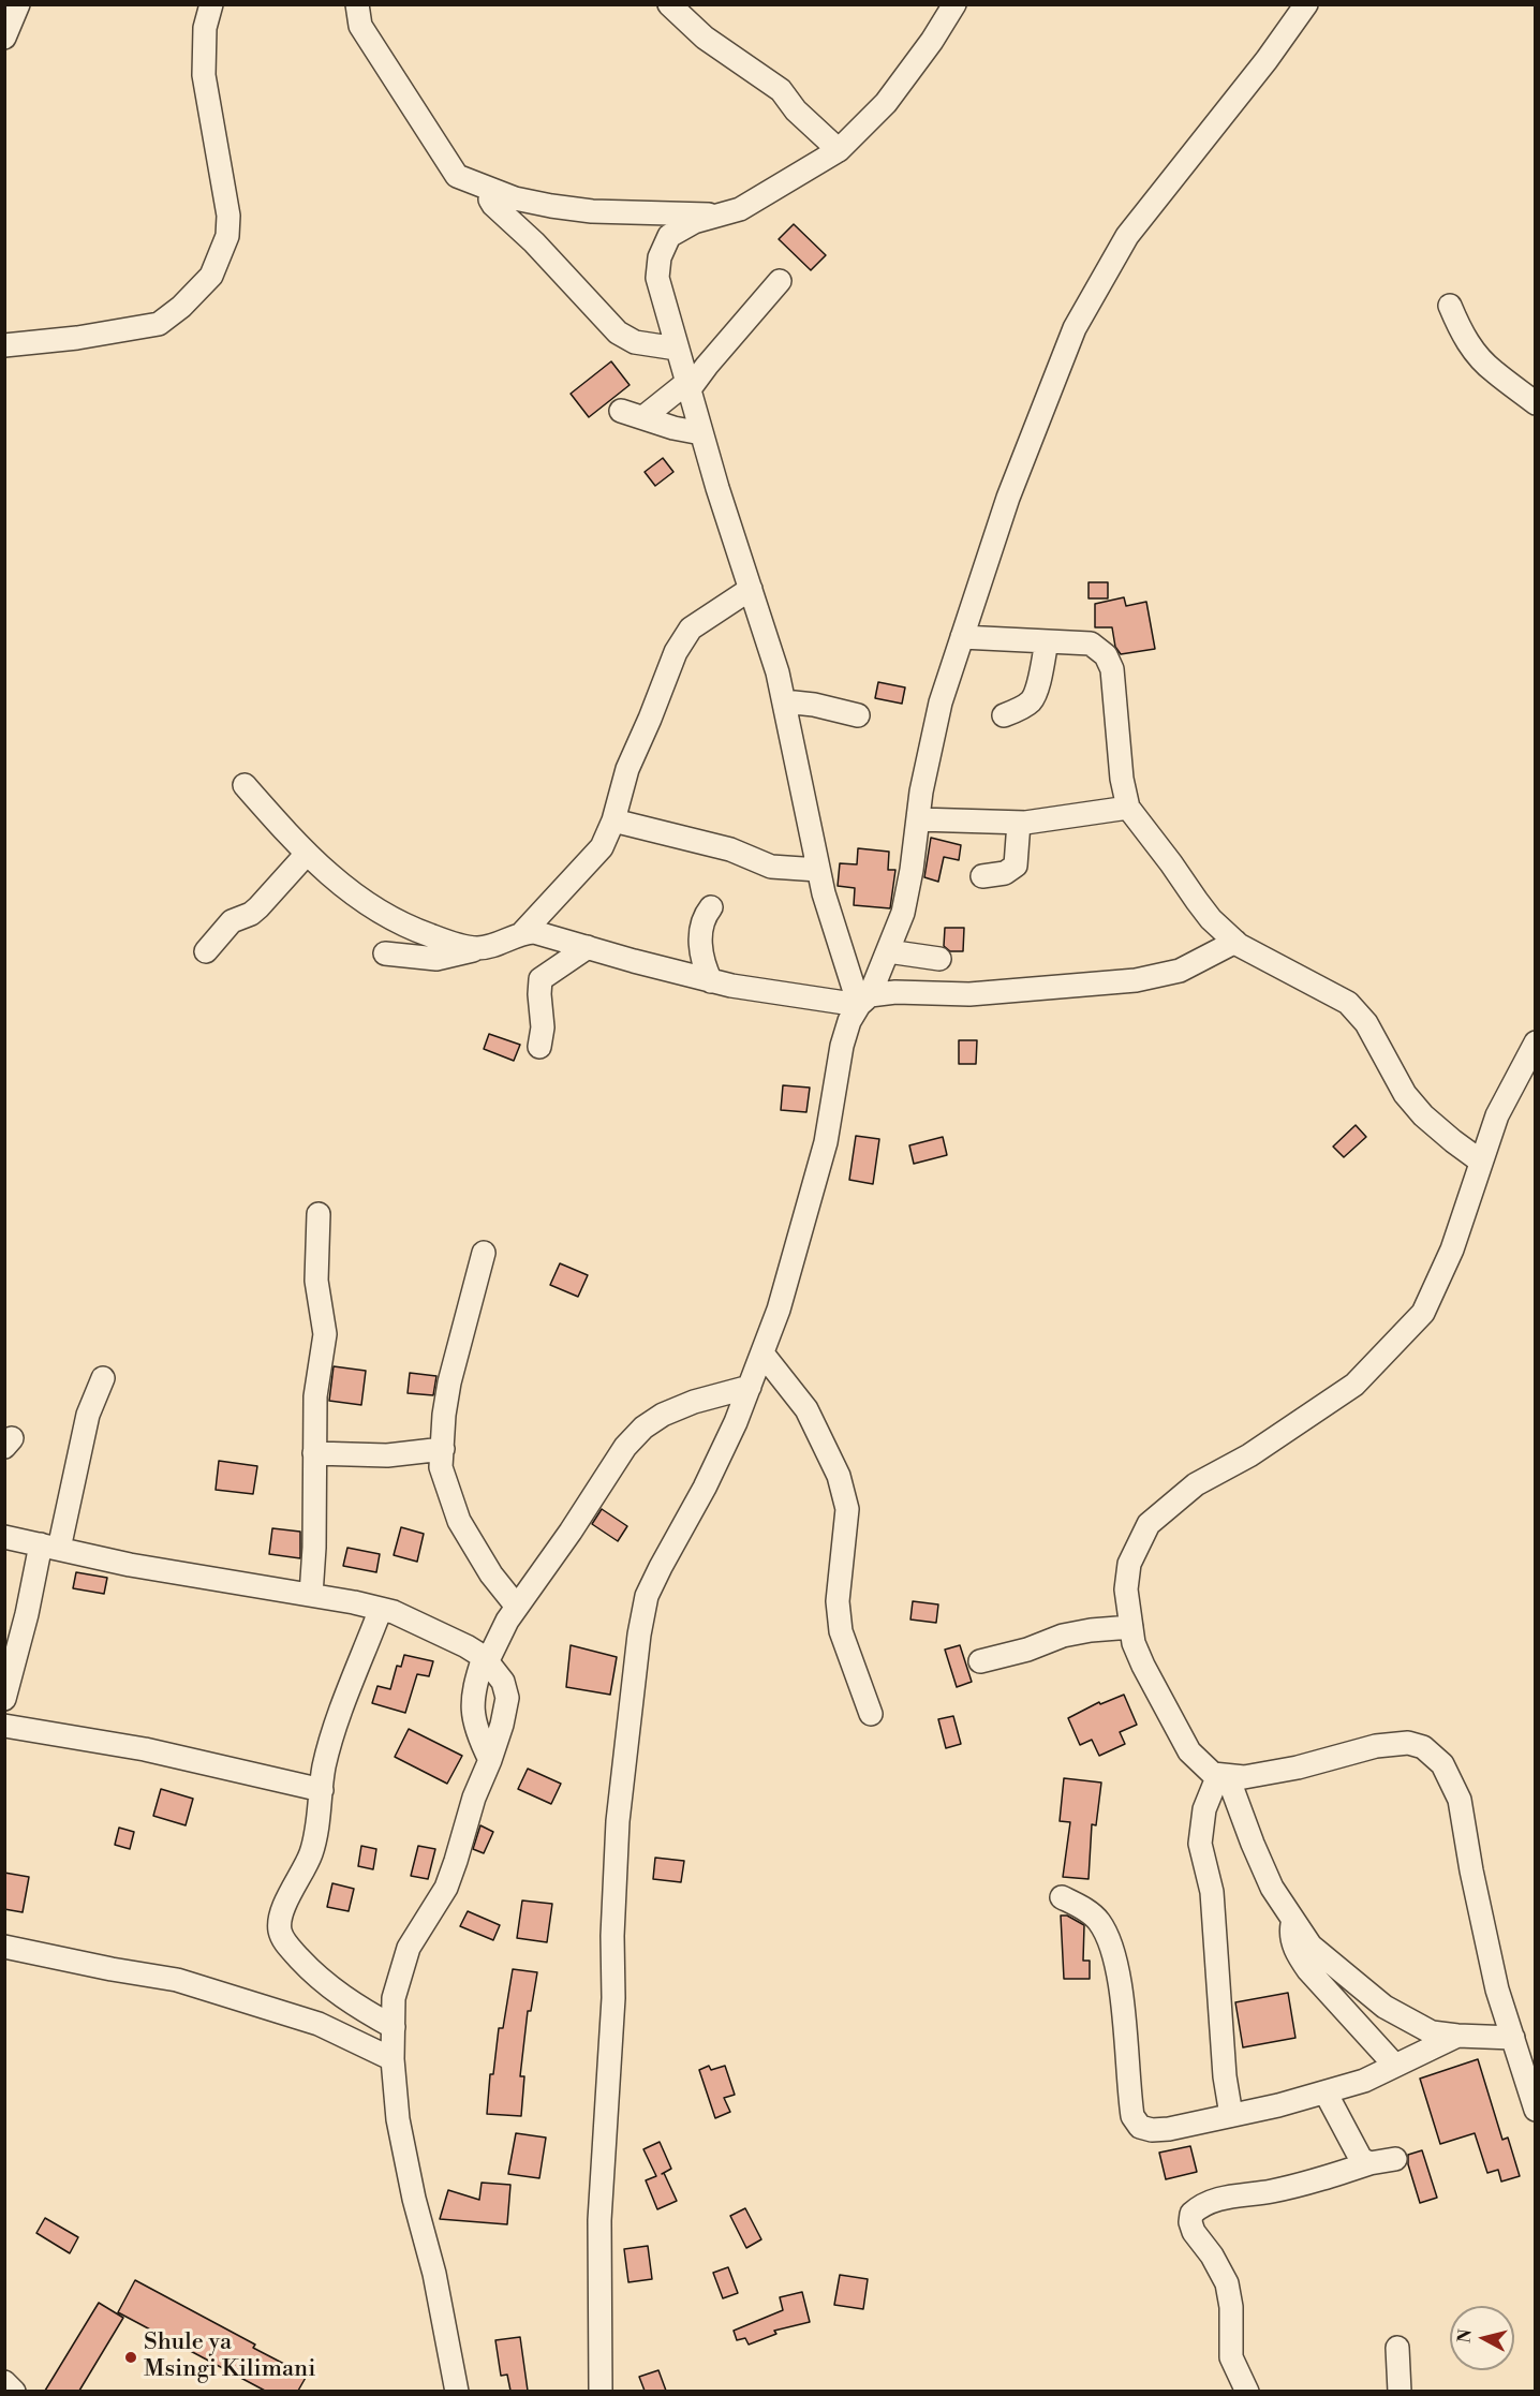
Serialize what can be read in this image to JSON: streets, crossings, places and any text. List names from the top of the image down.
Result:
{
  "places": ["Shule ya Msingi Kilimani"],
  "north": "left"
}
